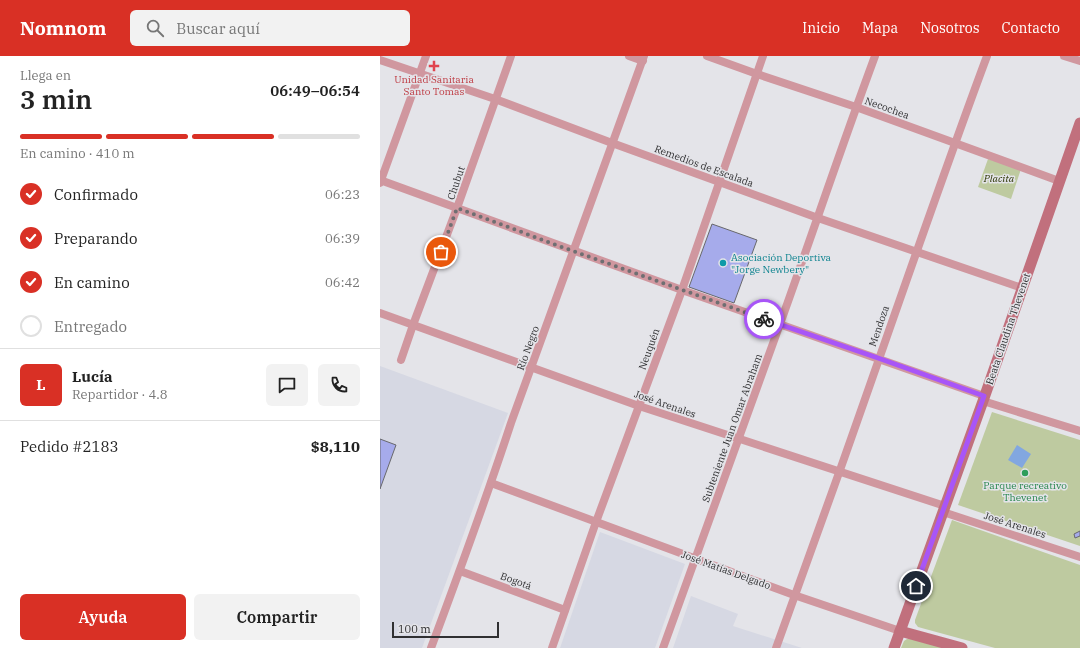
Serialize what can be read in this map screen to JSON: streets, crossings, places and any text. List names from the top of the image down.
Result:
{
  "streets": {
    "main road": ["Beata Claudina Thevenet", "José Matías Delgado"],
    "street": [
      "Necochea",
      "Remedios de Escalada",
      "Chubut",
      "Mendoza",
      "Río Negro",
      "Neuquén",
      "José Arenales",
      "Subteniente Juan Omar Abraham",
      "Bogotá"
    ]
  },
  "crossings": [
    ["Necochea", "Mendoza"],
    ["Necochea", "Beata Claudina Thevenet"],
    ["Necochea", "Neuquén"],
    ["Necochea", "Subteniente Juan Omar Abraham"],
    ["Remedios de Escalada", "Chubut"],
    ["Remedios de Escalada", "Mendoza"],
    ["Remedios de Escalada", "Beata Claudina Thevenet"],
    ["Remedios de Escalada", "Río Negro"],
    ["Remedios de Escalada", "Neuquén"],
    ["Remedios de Escalada", "Subteniente Juan Omar Abraham"],
    ["Chubut", "José Arenales"],
    ["Mendoza", "José Arenales"],
    ["Mendoza", "José Matías Delgado"],
    ["Beata Claudina Thevenet", "José Arenales"],
    ["Beata Claudina Thevenet", "José Matías Delgado"],
    ["Río Negro", "José Arenales"],
    ["Río Negro", "José Matías Delgado"],
    ["Río Negro", "Bogotá"],
    ["Neuquén", "José Arenales"],
    ["Neuquén", "José Matías Delgado"],
    ["Neuquén", "Bogotá"],
    ["José Arenales", "Subteniente Juan Omar Abraham"],
    ["Subteniente Juan Omar Abraham", "José Matías Delgado"]
  ],
  "parks": ["Placita"],
  "places": {
    "health": ["Unidad Sanitaria Santo Tomas"],
    "other": ["Asociación Deportiva \"Jorge Newbery\"", "Parque recreativo Thevenet"]
  },
  "scale_bar": "100 m",
  "page": {
    "header": "Nomnom",
    "search": "Buscar aquí",
    "nav": [
      "Inicio",
      "Mapa",
      "Nosotros",
      "Contacto"
    ],
    "heading": ["3 min", "Llega en", "06:49–06:54"],
    "panel": [
      "Lucía",
      "Repartidor · 4.8",
      "Pedido #2183",
      "$8,110"
    ],
    "bar": "En camino · 410 m",
    "list": [
      ["Confirmado", "06:23"],
      ["Preparando", "06:39"],
      ["En camino", "06:42"],
      "Entregado"
    ],
    "round": "L",
    "buttons": ["Ayuda", "Compartir"],
    "scale": "100 m"
  }
}
